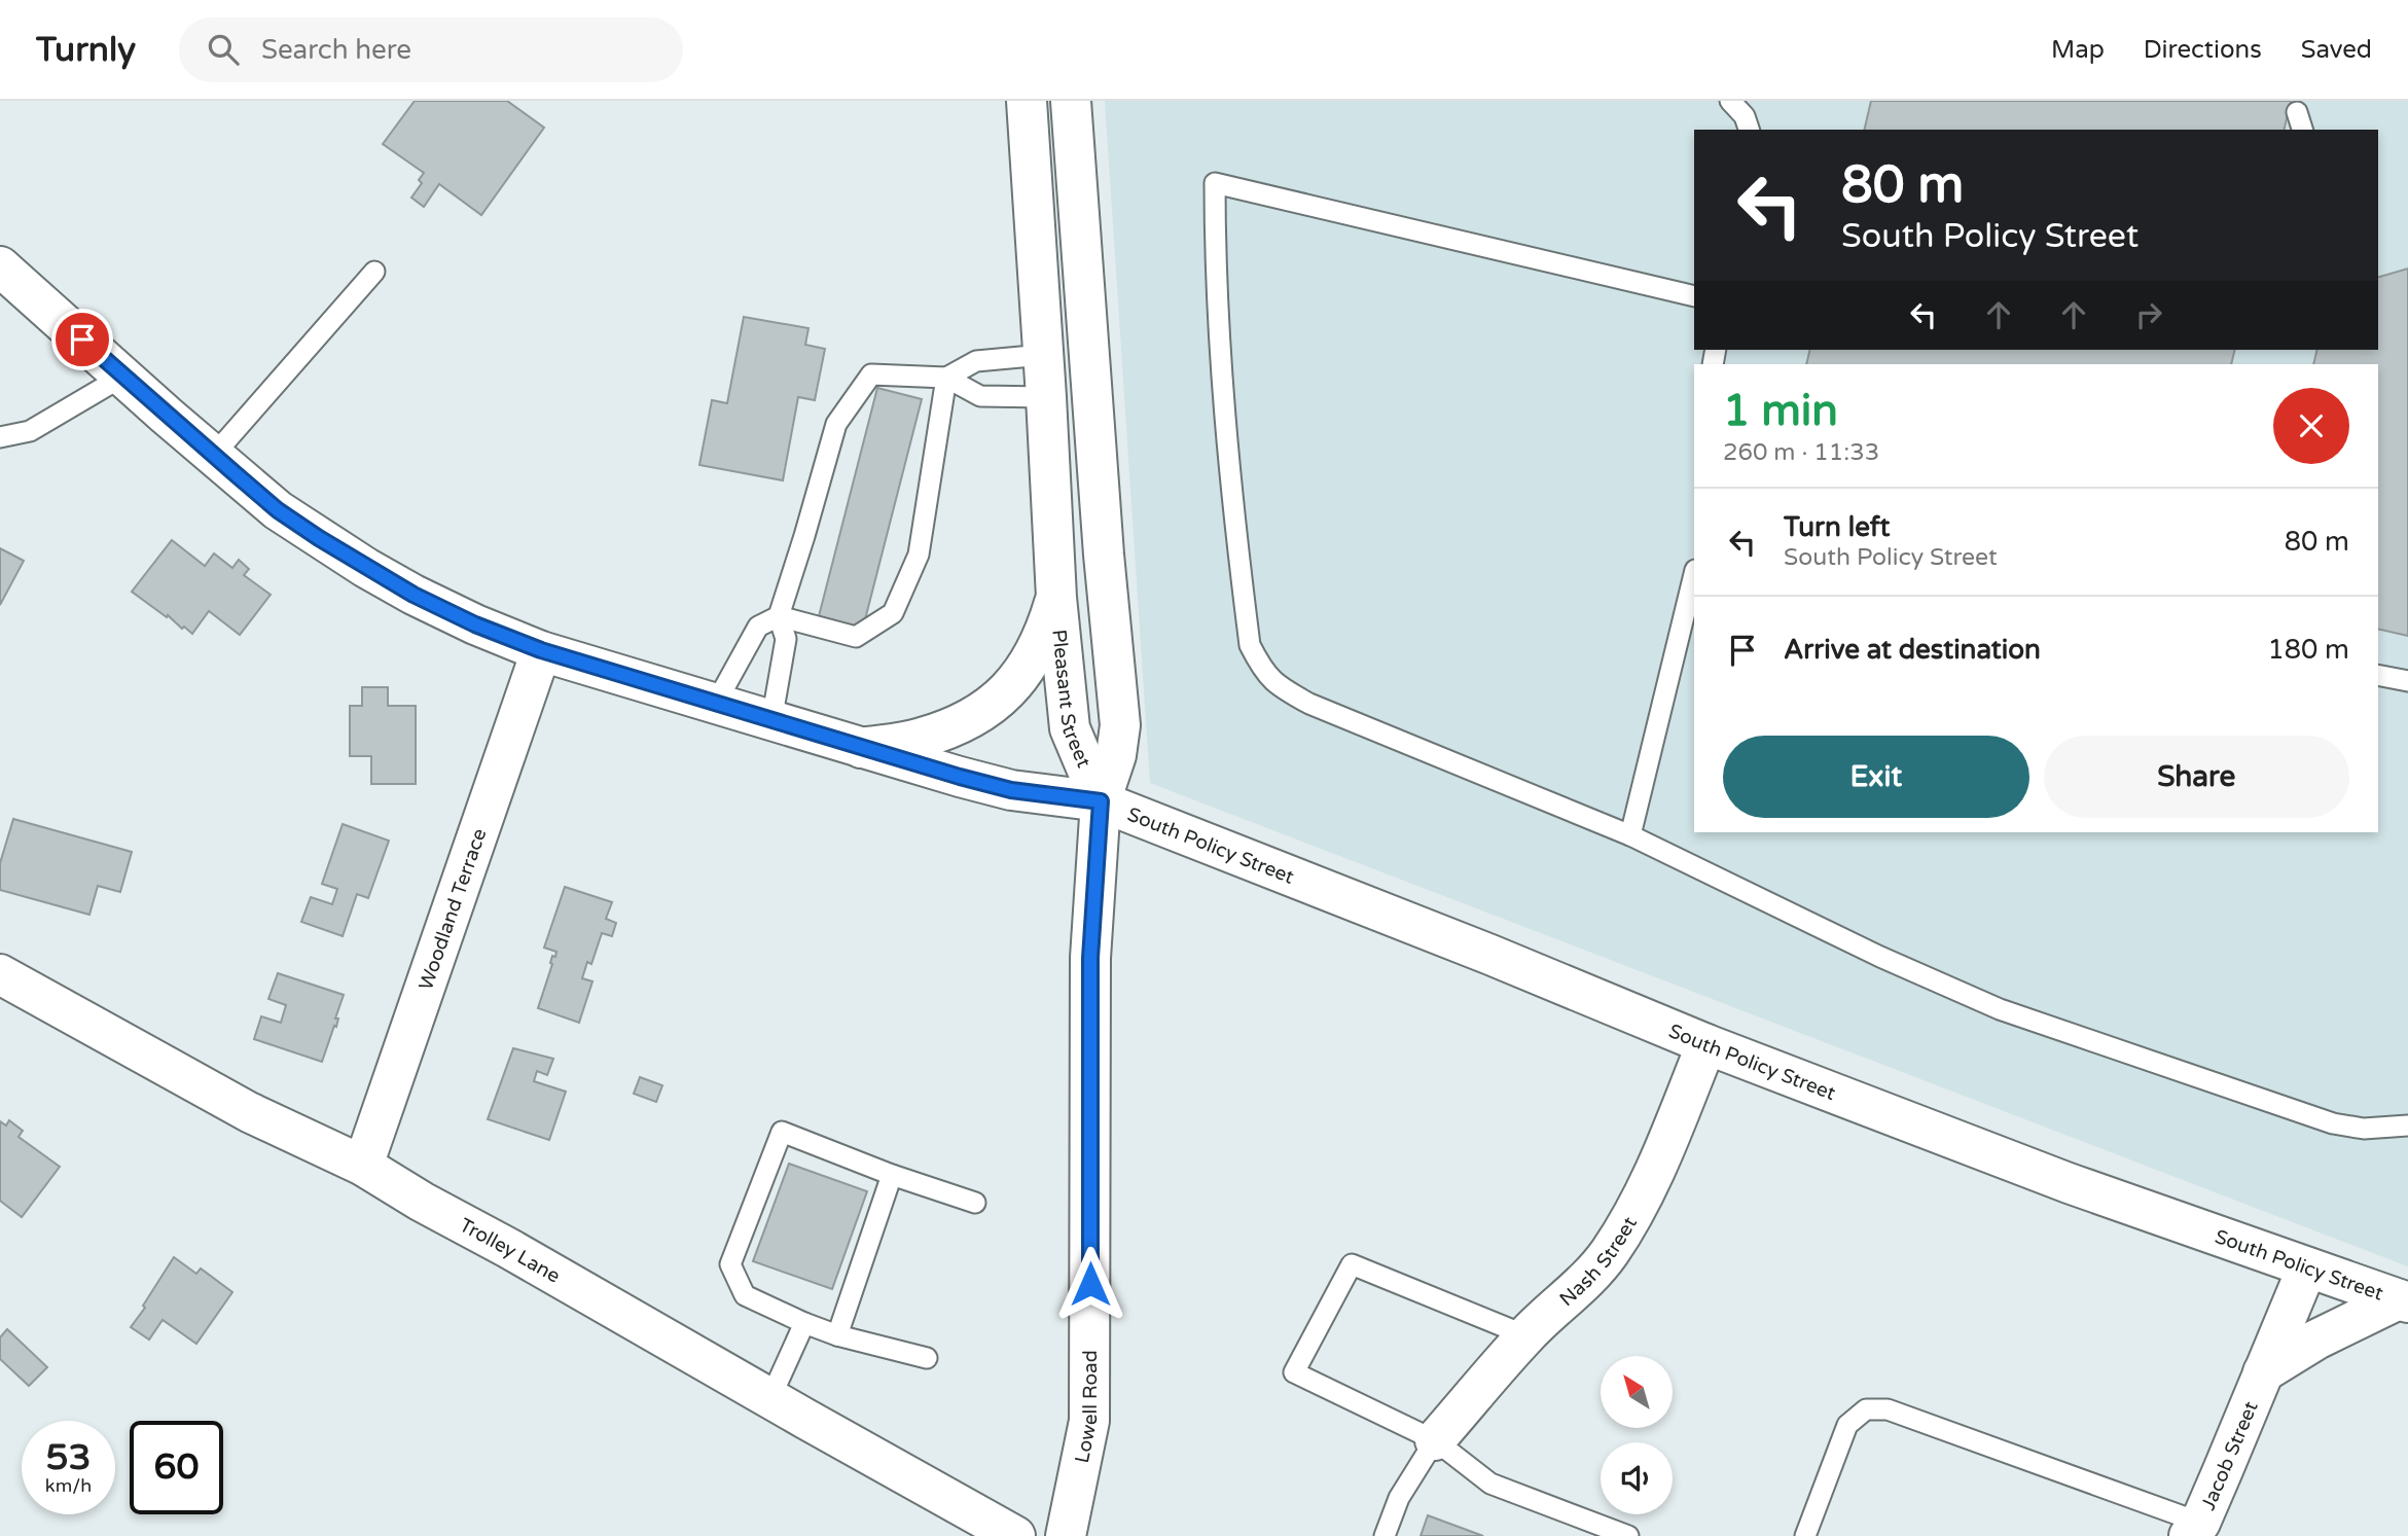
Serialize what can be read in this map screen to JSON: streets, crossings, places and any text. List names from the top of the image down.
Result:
{
  "streets": {
    "street": [
      "Pleasant Street",
      "South Policy Street",
      "Woodland Terrace",
      "Trolley Lane",
      "Nash Street",
      "Lowell Road",
      "Jacob Street"
    ]
  },
  "crossings": [
    ["Pleasant Street", "South Policy Street"],
    ["Pleasant Street", "Lowell Road"],
    ["South Policy Street", "Woodland Terrace"],
    ["South Policy Street", "Nash Street"],
    ["South Policy Street", "Lowell Road"],
    ["South Policy Street", "Jacob Street"],
    ["Woodland Terrace", "Trolley Lane"]
  ],
  "north": "top left",
  "page": {
    "header": "Turnly",
    "search": "Search here",
    "nav": ["Map", "Directions", "Saved"],
    "turn": ["80 m", "South Policy Street"],
    "heading": ["1 min", "260 m · 11:33"],
    "list": [
      {
        "name": "Turn left",
        "note": "South Policy Street",
        "value": "80 m"
      },
      {
        "name": "Arrive at destination",
        "value": "180 m"
      }
    ],
    "buttons": ["Exit", "Share"],
    "speed": "53 km/h",
    "limit": "60"
  }
}
